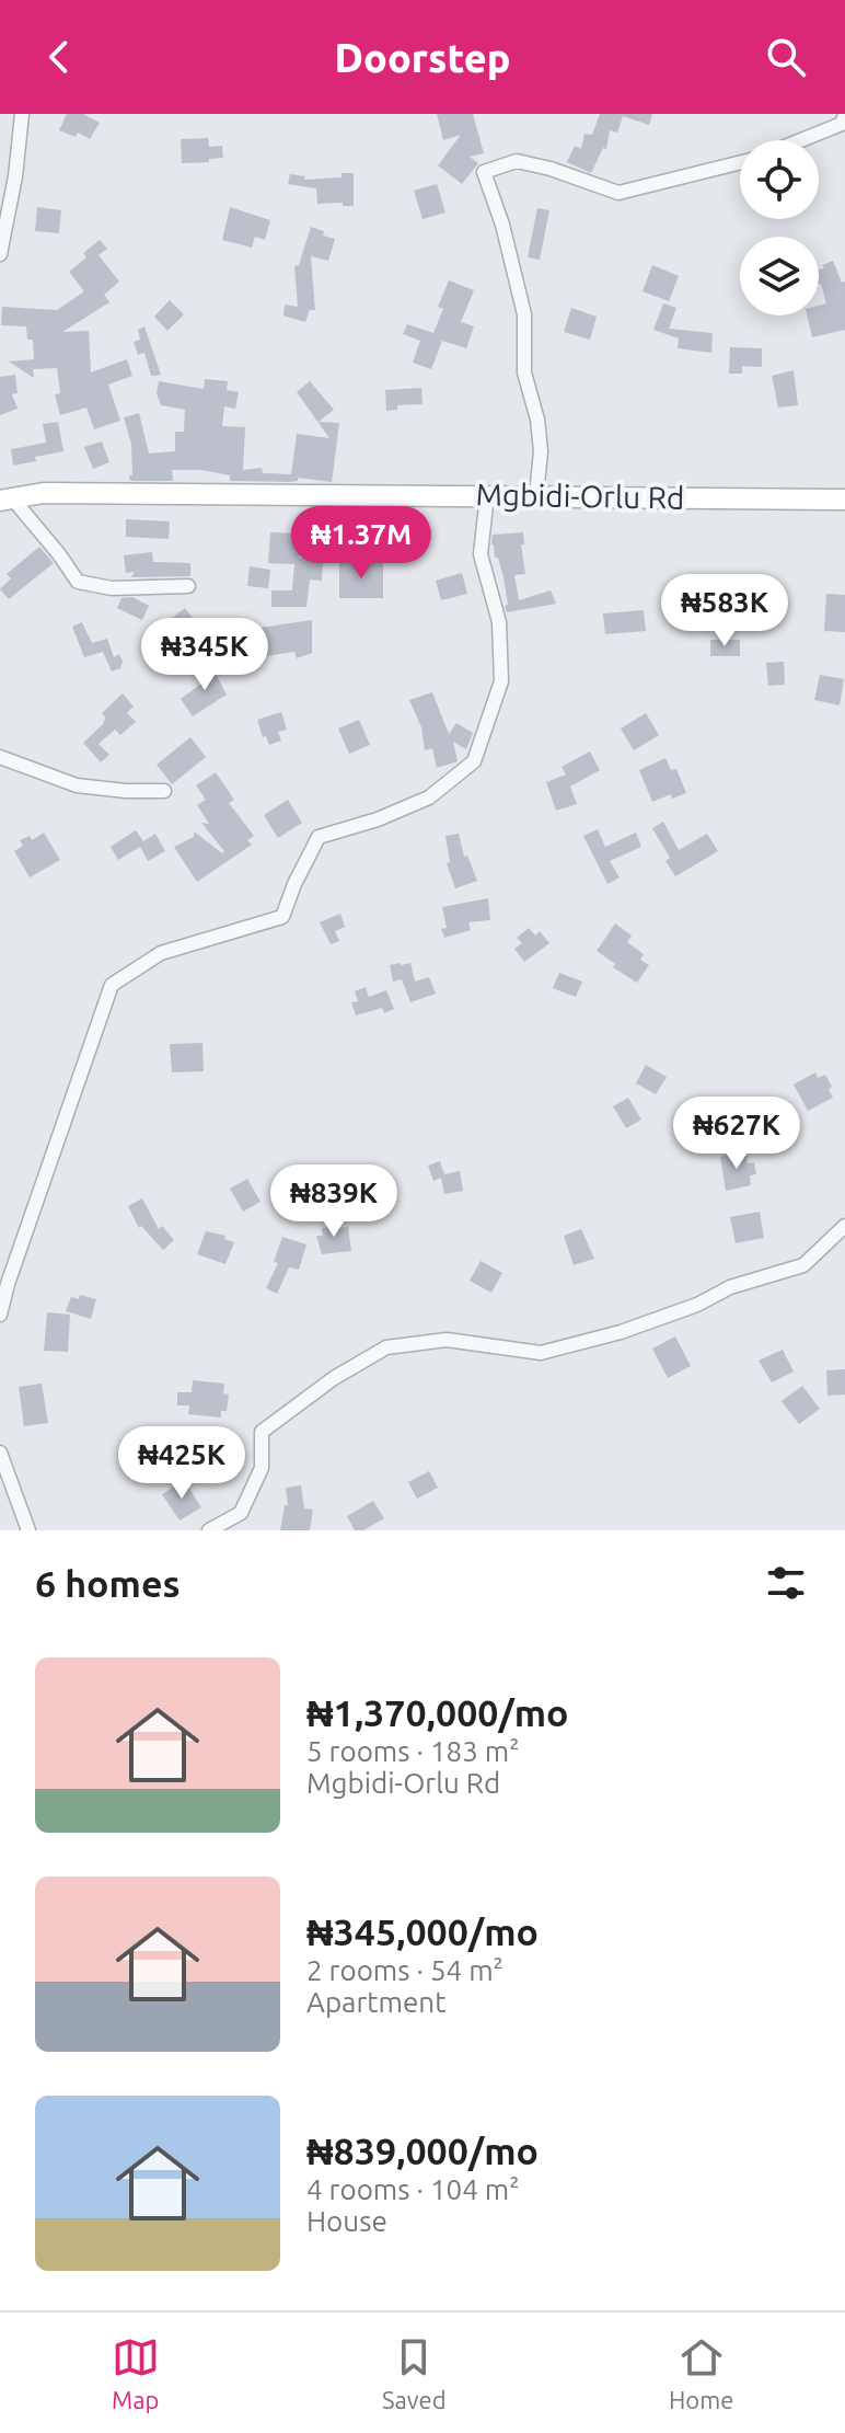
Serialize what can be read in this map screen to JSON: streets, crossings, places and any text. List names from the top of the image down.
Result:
{
  "streets": {
    "main road": ["Mgbidi-Orlu Rd"]
  },
  "page": {
    "header": "Doorstep",
    "price": [
      "₦1.37M",
      "₦583K",
      "₦345K",
      "₦627K",
      "₦839K",
      "₦425K"
    ],
    "heading": "6 homes",
    "list": [
      {
        "name": "₦1,370,000/mo",
        "note": "5 rooms · 183 m² · Mgbidi-Orlu Rd"
      },
      {
        "name": "₦345,000/mo",
        "note": "2 rooms · 54 m² · Apartment"
      },
      {
        "name": "₦839,000/mo",
        "note": "4 rooms · 104 m² · House"
      }
    ],
    "tabs": ["Map", "Saved", "Home"]
  }
}
